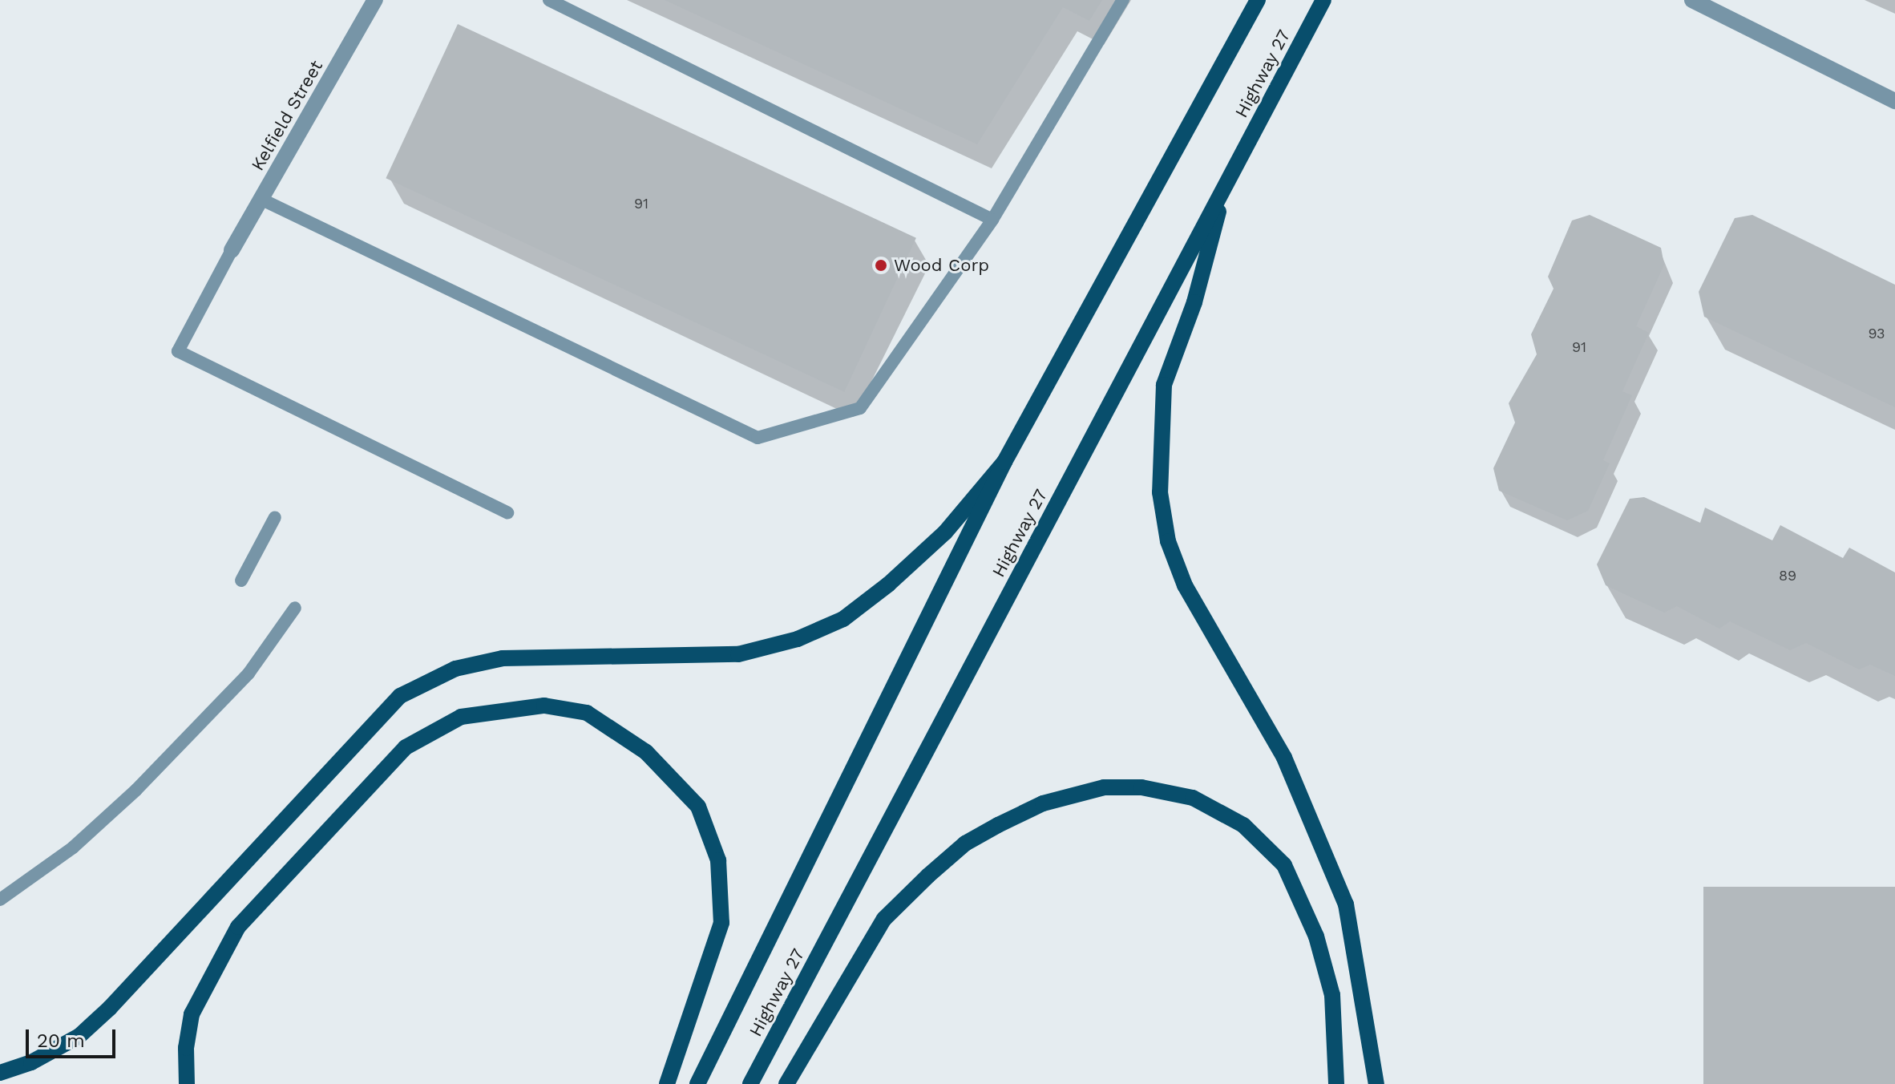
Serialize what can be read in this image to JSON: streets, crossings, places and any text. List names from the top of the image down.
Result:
{
  "streets": {
    "main road": ["Highway 27"],
    "street": ["Kelfield Street"]
  },
  "places": ["Wood Corp"],
  "house_numbers": [
    "91",
    "93",
    "91",
    "89"
  ],
  "scale_bar": "20 m"
}
